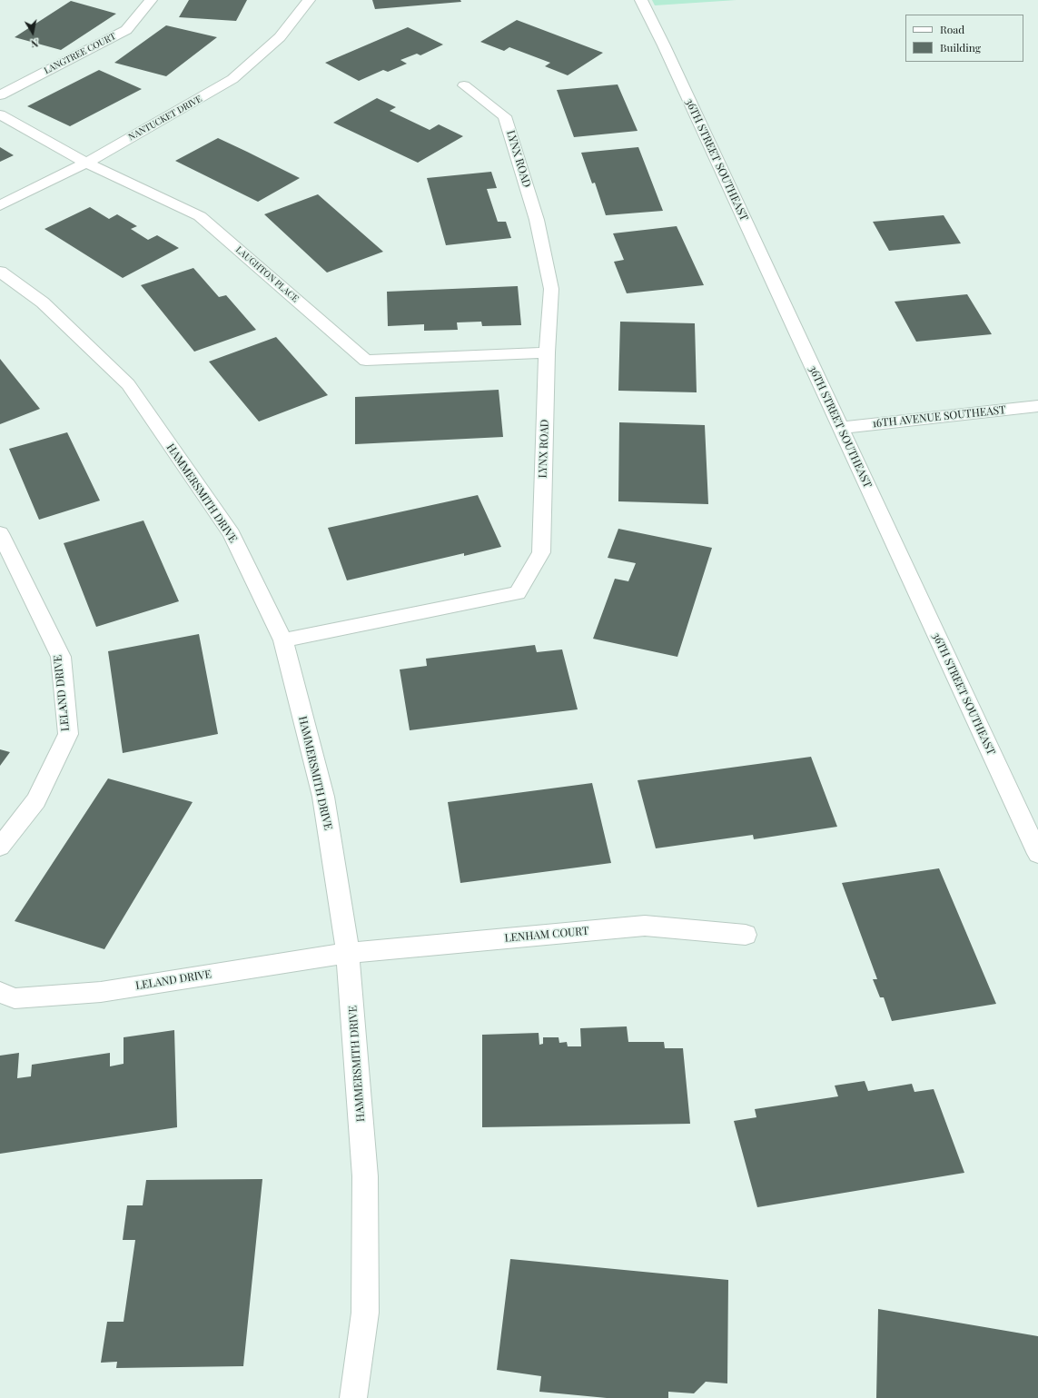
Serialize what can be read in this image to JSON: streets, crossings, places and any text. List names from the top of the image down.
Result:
{
  "streets": {
    "street": [
      "LANGTREE COURT",
      "NANTUCKET DRIVE",
      "LYNX ROAD",
      "36TH STREET SOUTHEAST",
      "LAUGHTON PLACE",
      "16TH AVENUE SOUTHEAST",
      "HAMMERSMITH DRIVE",
      "LELAND DRIVE",
      "LENHAM COURT"
    ]
  },
  "crossings": [
    ["NANTUCKET DRIVE", "LAUGHTON PLACE"],
    ["LYNX ROAD", "LAUGHTON PLACE"],
    ["LYNX ROAD", "HAMMERSMITH DRIVE"],
    ["36TH STREET SOUTHEAST", "16TH AVENUE SOUTHEAST"],
    ["HAMMERSMITH DRIVE", "LELAND DRIVE"],
    ["HAMMERSMITH DRIVE", "LENHAM COURT"],
    ["LELAND DRIVE", "LENHAM COURT"]
  ],
  "legend": ["Road", "Building"],
  "north": "bottom"
}
